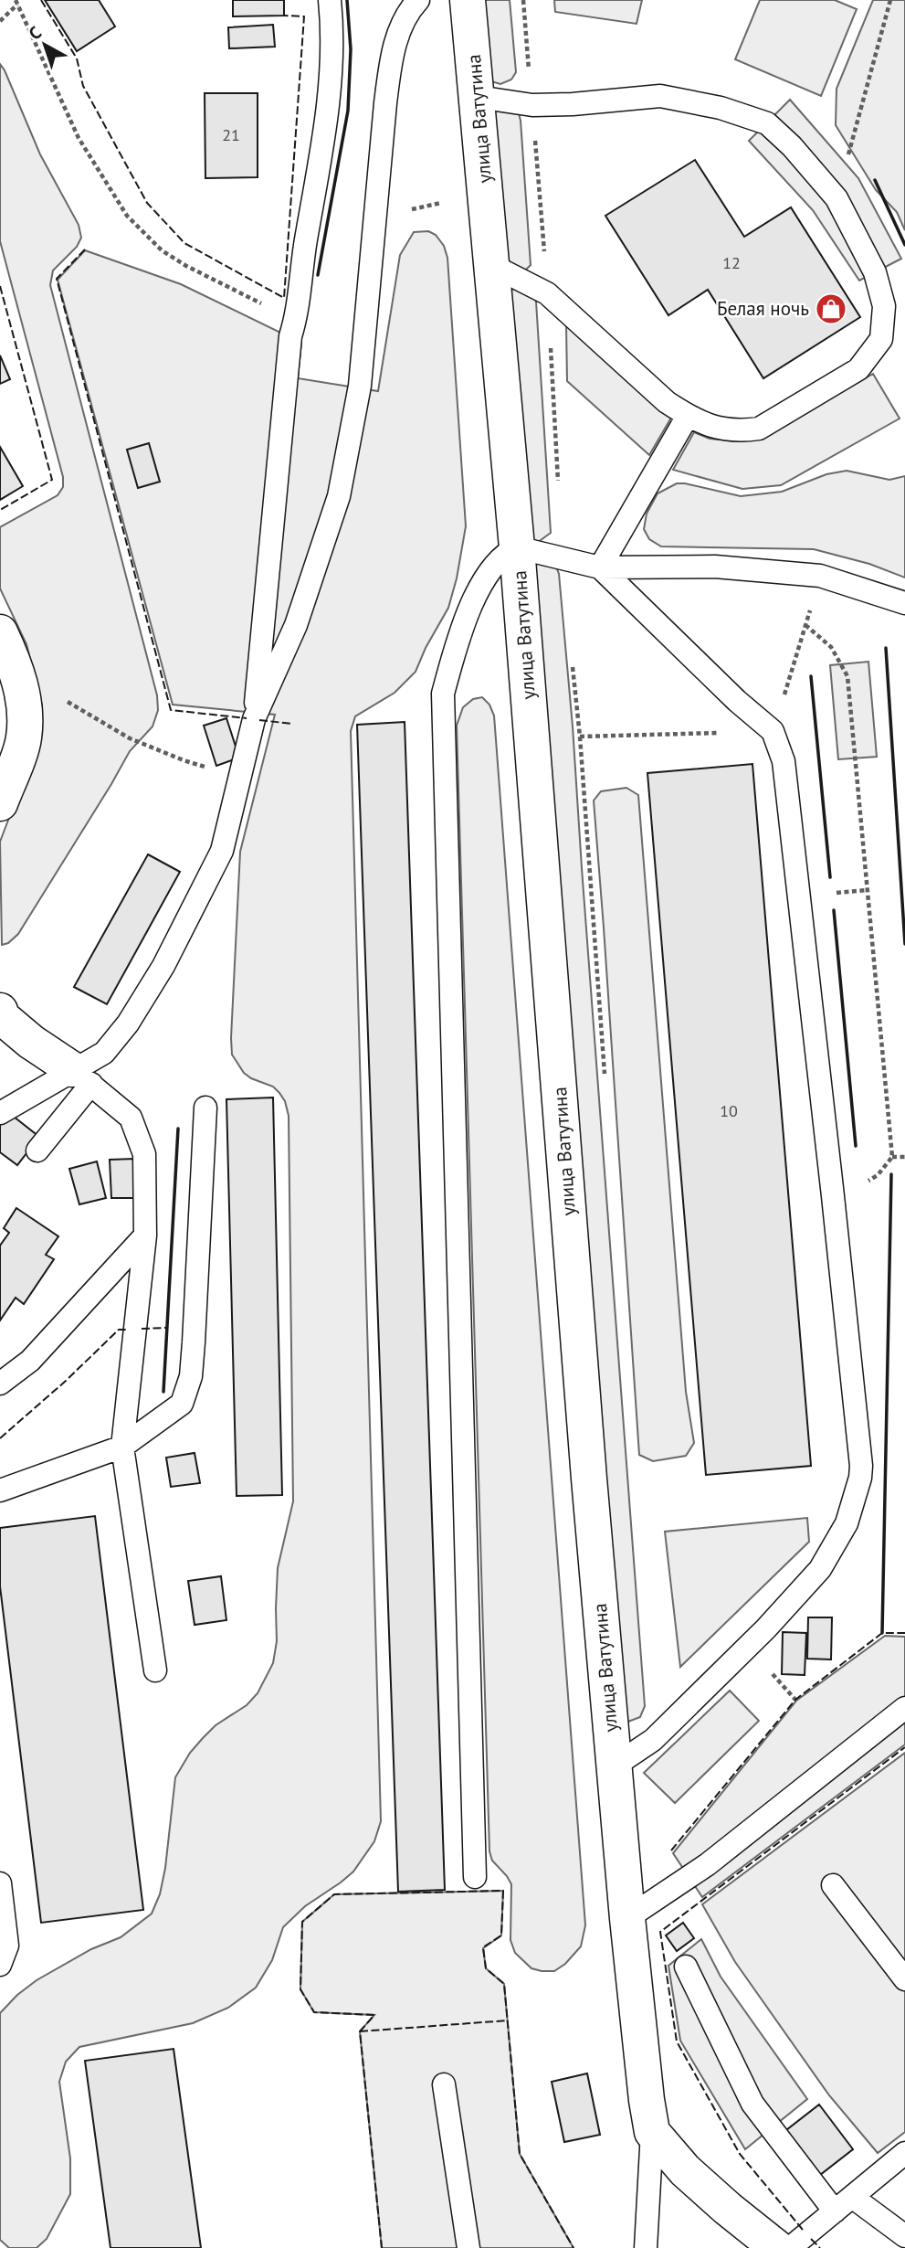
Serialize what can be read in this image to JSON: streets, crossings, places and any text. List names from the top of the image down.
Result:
{
  "streets": {
    "street": ["улица Ватутина"]
  },
  "places": {
    "shop": ["Белая ночь"]
  },
  "house_numbers": ["21", "12", "10"],
  "north": "top left"
}
